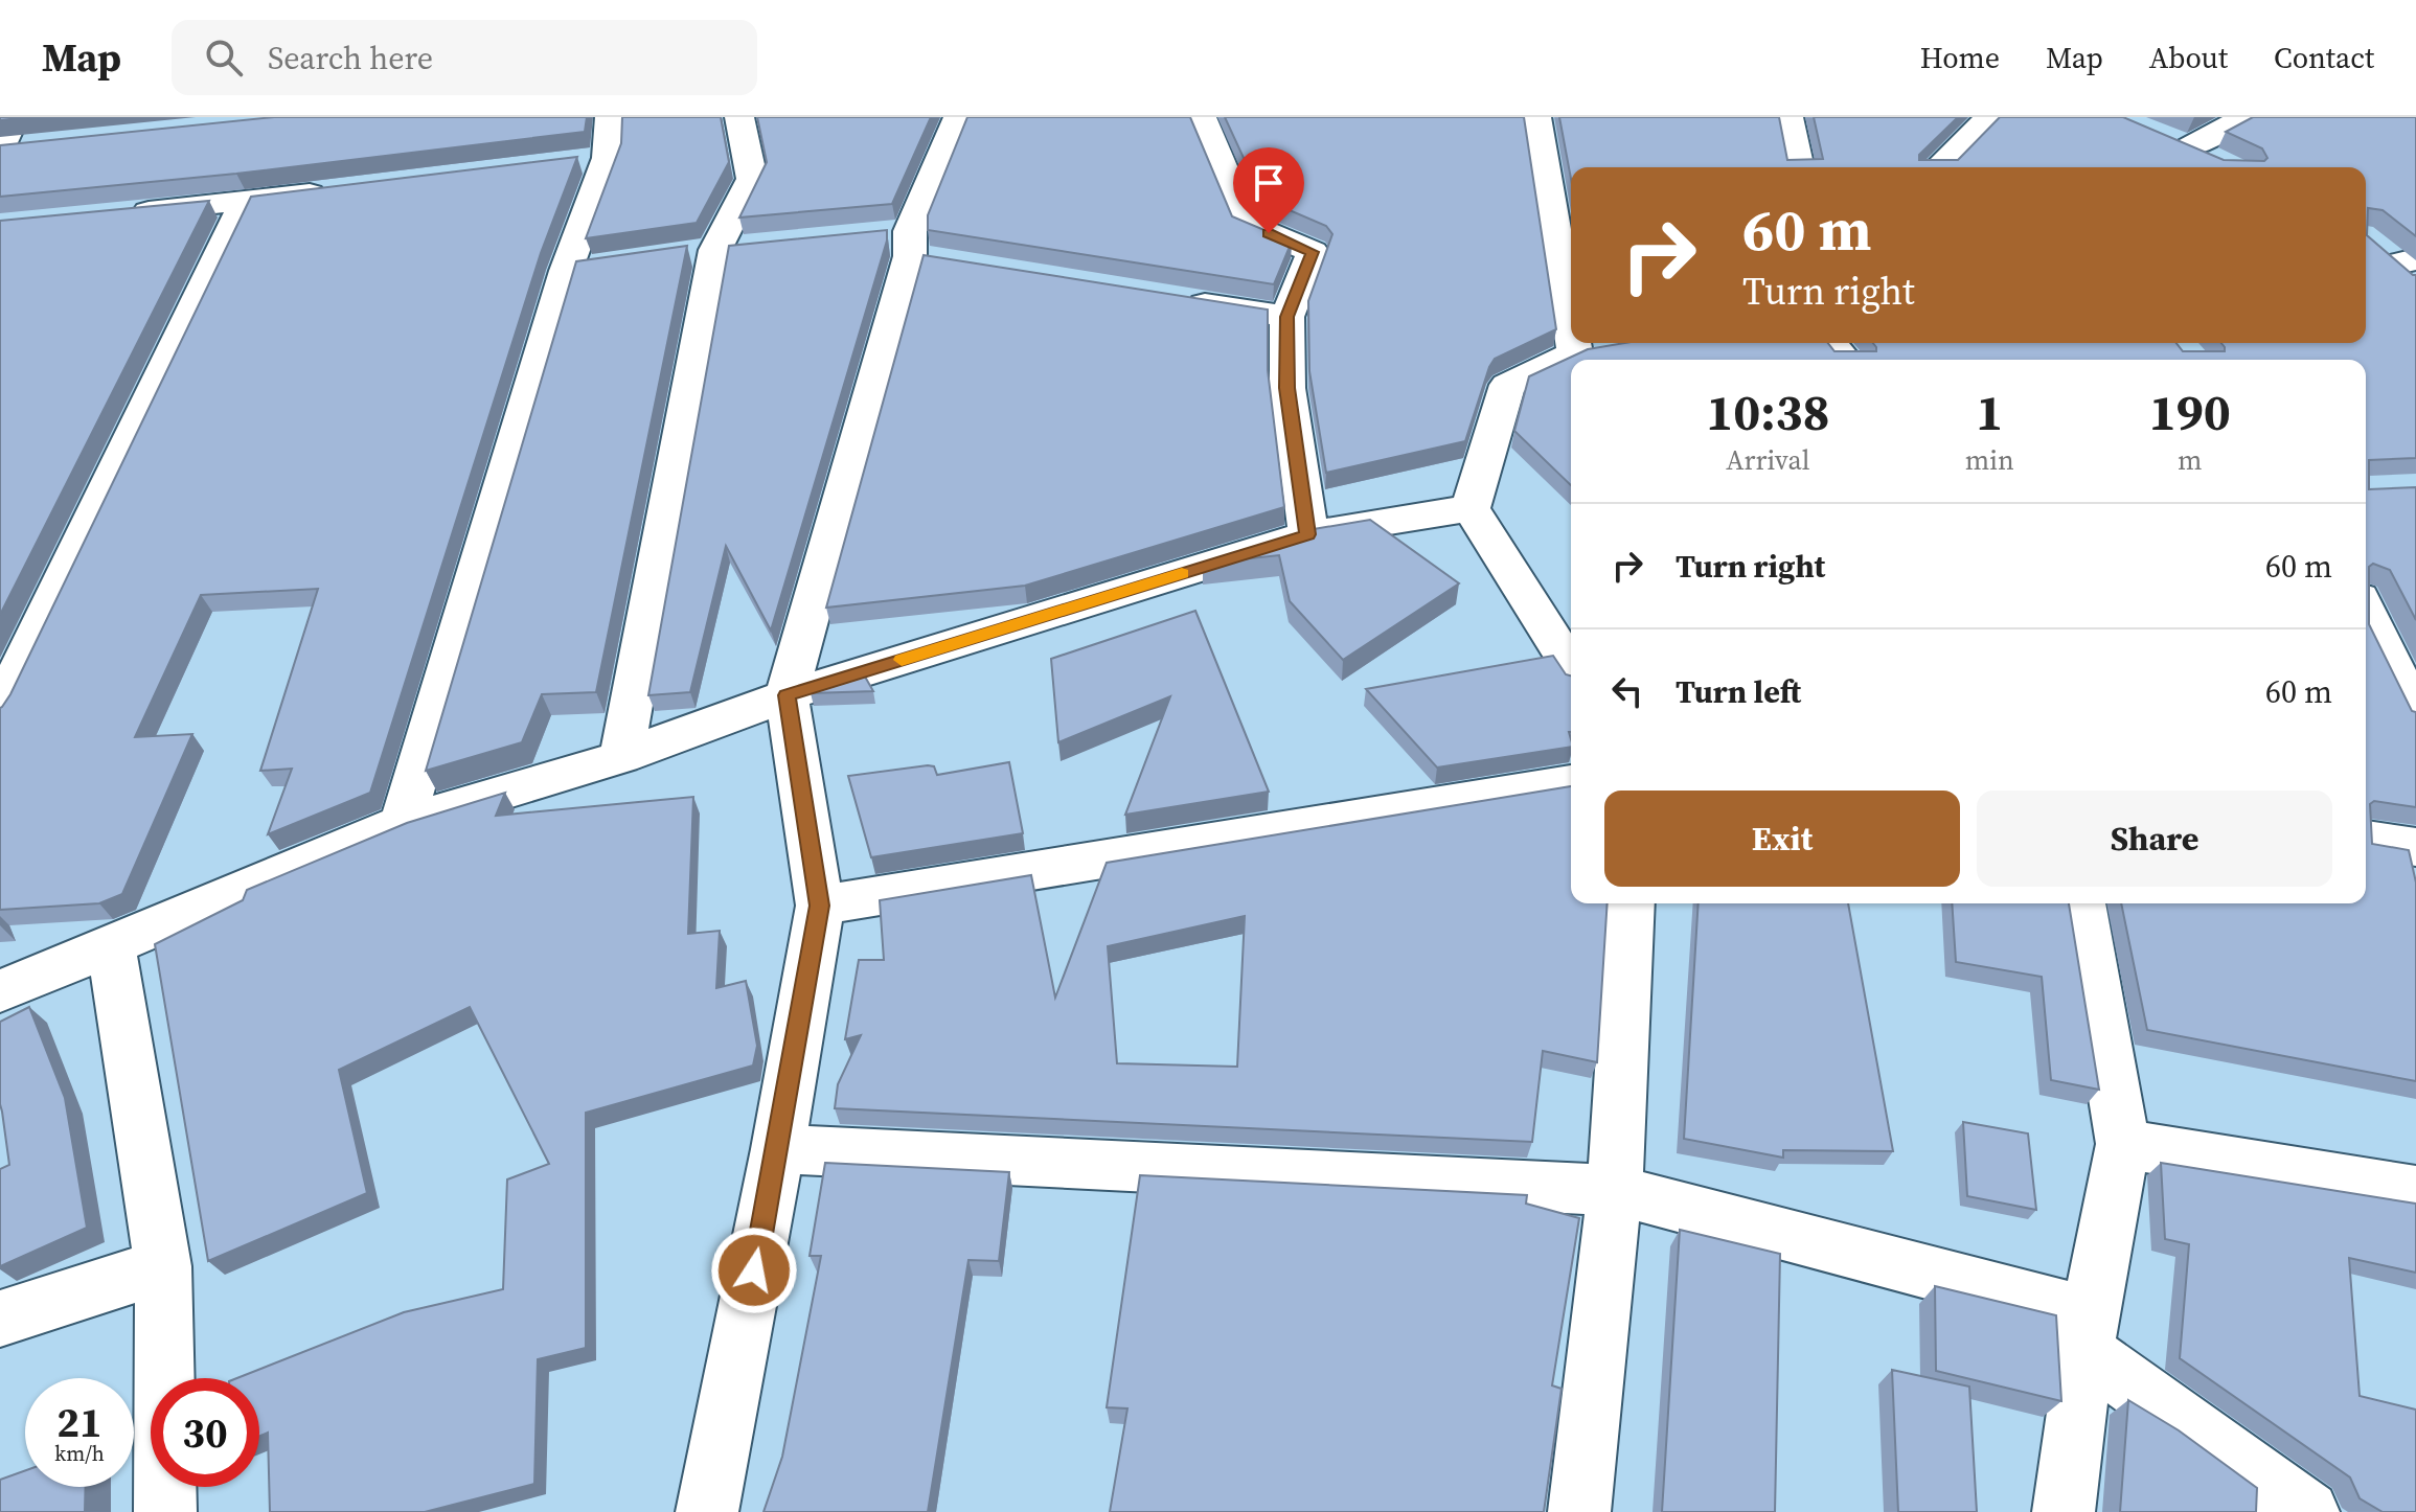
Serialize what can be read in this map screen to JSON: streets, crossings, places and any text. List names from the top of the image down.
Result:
{
  "page": {
    "header": "Map",
    "search": "Search here",
    "nav": [
      "Home",
      "Map",
      "About",
      "Contact"
    ],
    "turn": ["60 m", "Turn right"],
    "eta": [
      "10:38",
      "Arrival",
      "1",
      "min",
      "190",
      "m"
    ],
    "list": [
      {
        "name": "Turn right",
        "value": "60 m"
      },
      {
        "name": "Turn left",
        "value": "60 m"
      }
    ],
    "buttons": ["Exit", "Share"],
    "speed": "21 km/h",
    "limit": "30"
  }
}
